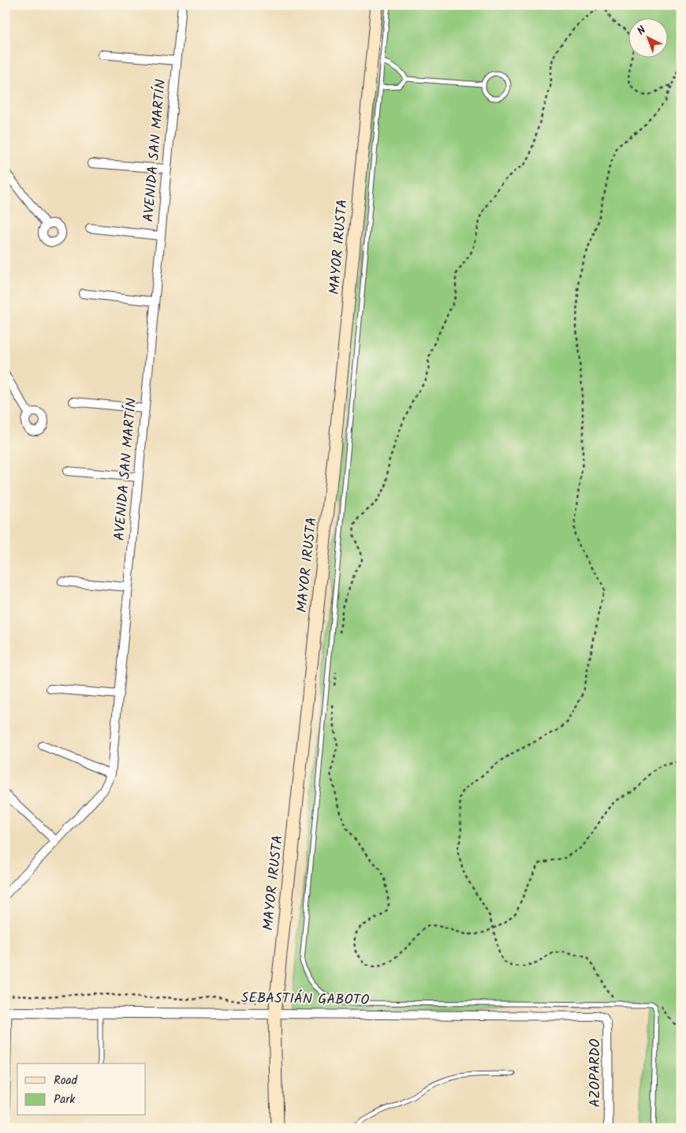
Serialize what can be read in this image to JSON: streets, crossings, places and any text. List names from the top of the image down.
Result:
{
  "streets": {
    "main road": ["MAYOR IRUSTA"],
    "street": ["AVENIDA SAN MARTÍN", "SEBASTIÁN GABOTO", "AZOPARDO"]
  },
  "crossings": [
    ["MAYOR IRUSTA", "SEBASTIÁN GABOTO"],
    ["SEBASTIÁN GABOTO", "AZOPARDO"]
  ],
  "legend": ["Road", "Park"],
  "north": "top left"
}
